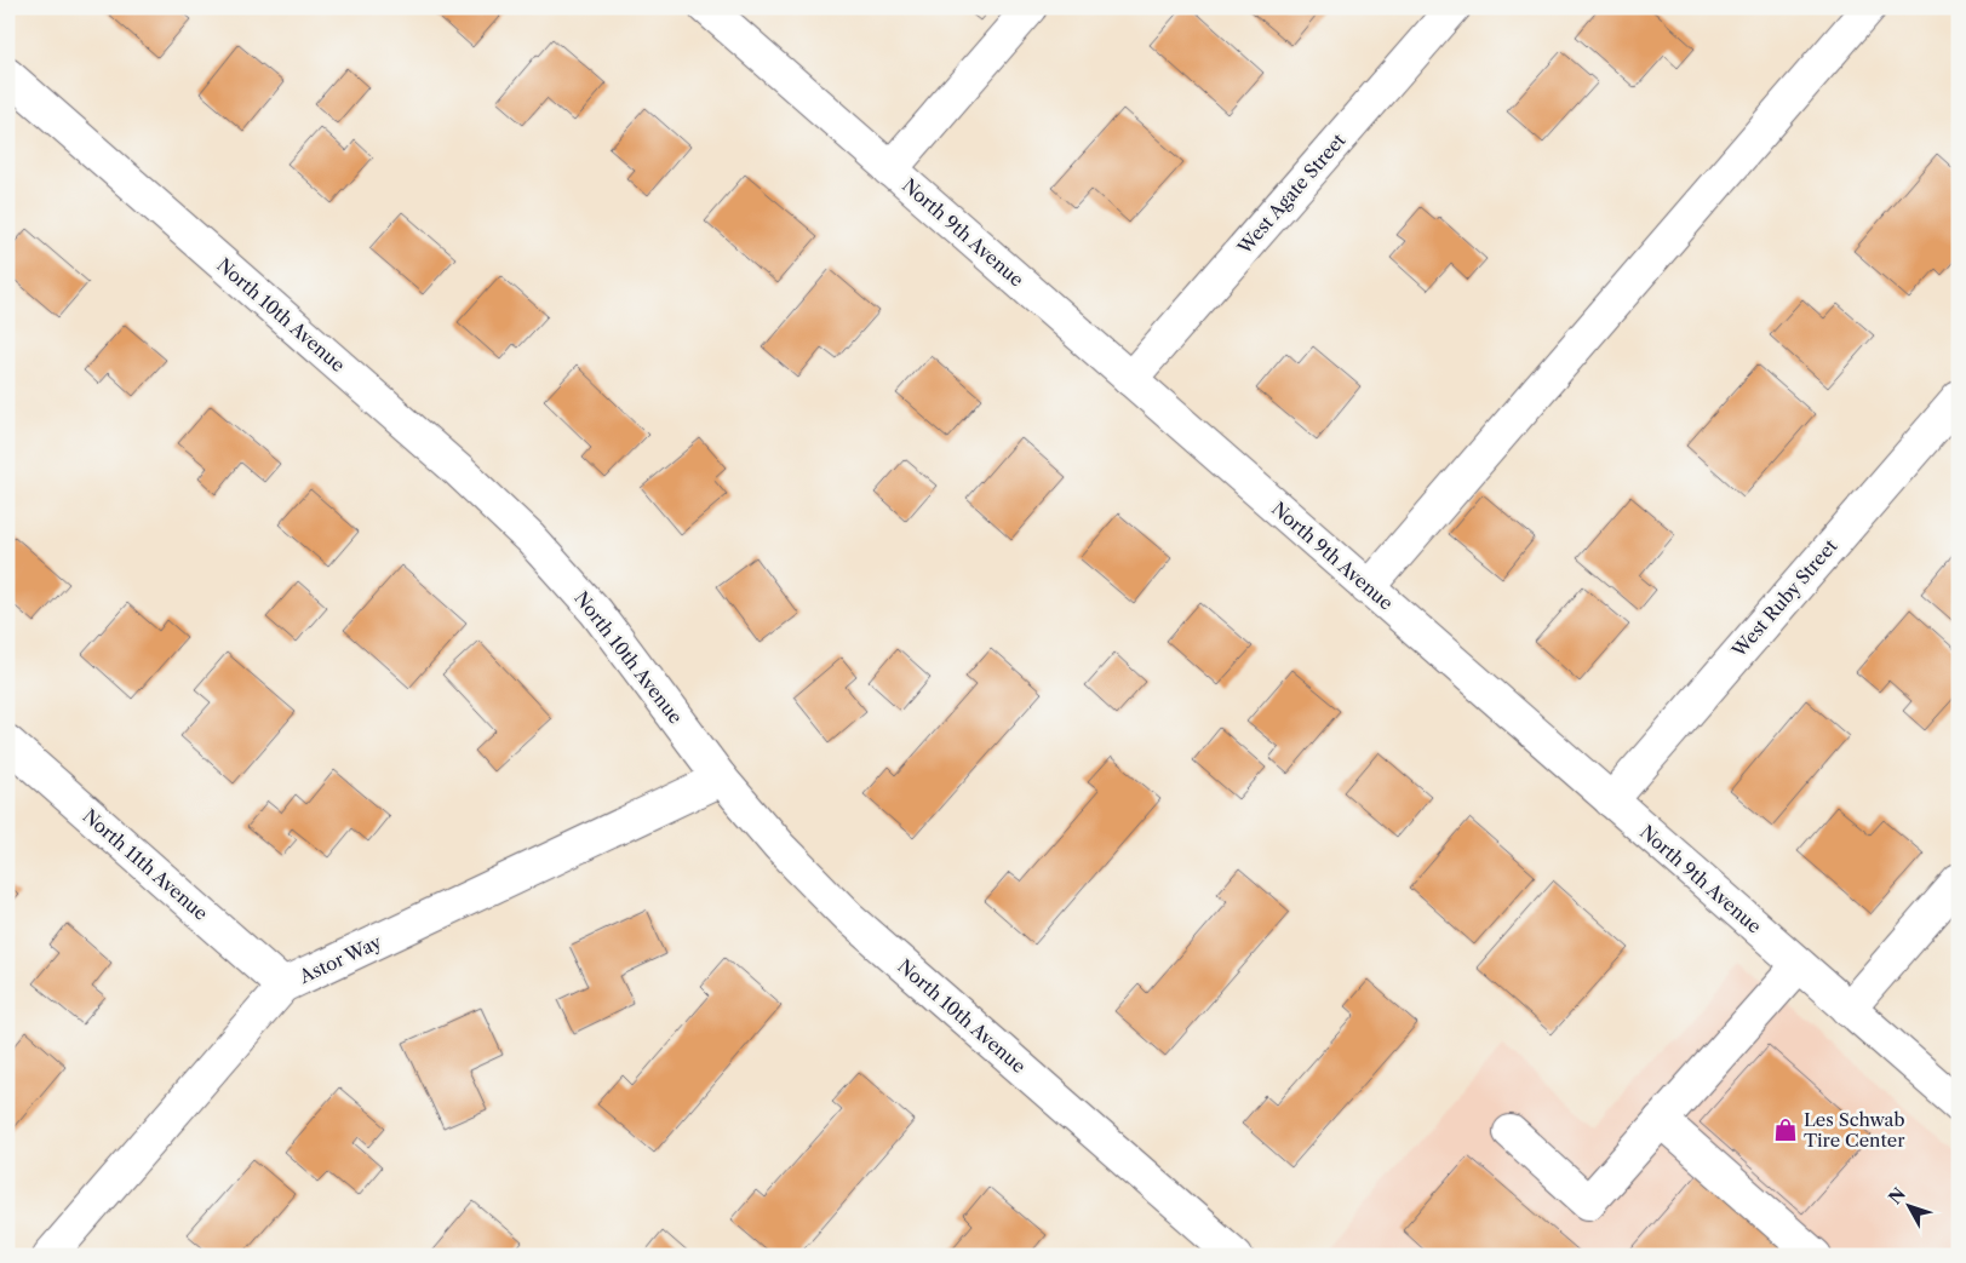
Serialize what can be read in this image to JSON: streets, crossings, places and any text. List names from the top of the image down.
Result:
{
  "streets": {
    "street": [
      "West Agate Street",
      "North 9th Avenue",
      "North 10th Avenue",
      "West Ruby Street",
      "North 11th Avenue",
      "Astor Way"
    ]
  },
  "crossings": [
    ["West Agate Street", "North 9th Avenue"],
    ["North 9th Avenue", "West Ruby Street"],
    ["North 10th Avenue", "Astor Way"],
    ["North 11th Avenue", "Astor Way"]
  ],
  "places": {
    "shop": ["Les Schwab Tire Center"]
  },
  "north": "top left"
}
